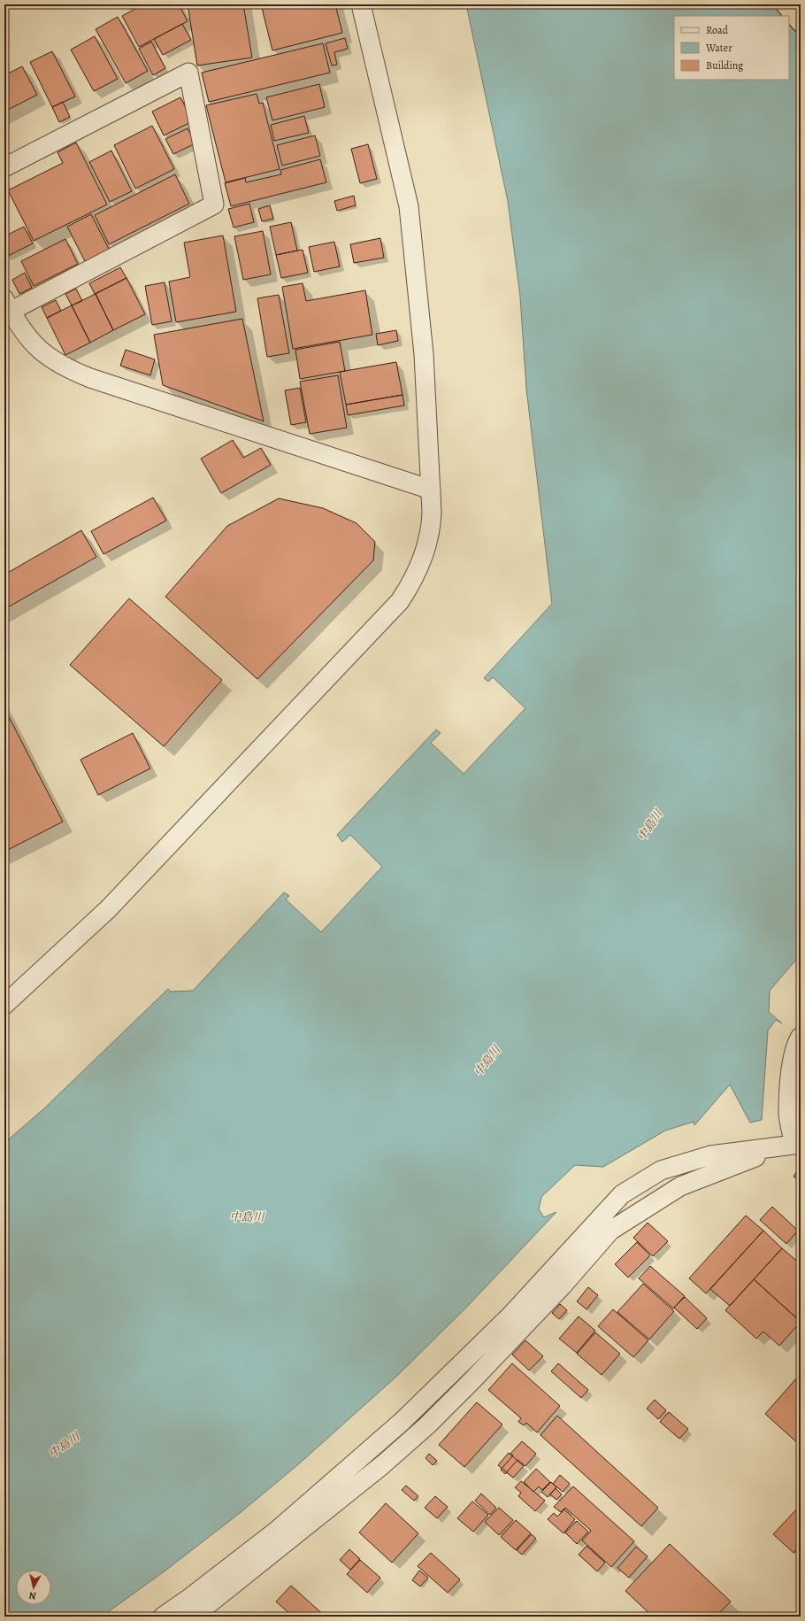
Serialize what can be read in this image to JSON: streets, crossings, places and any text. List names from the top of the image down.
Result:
{
  "water": ["中島川"],
  "legend": ["Road", "Water", "Building"],
  "north": "bottom"
}
